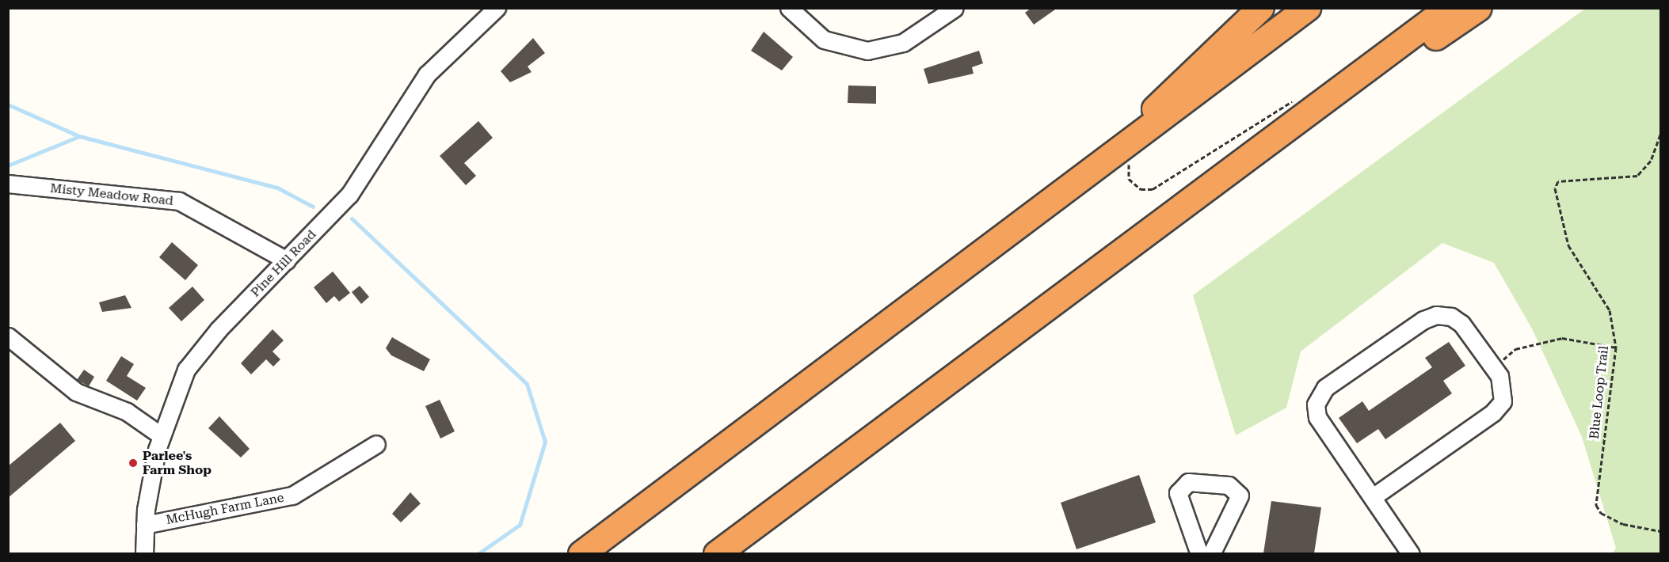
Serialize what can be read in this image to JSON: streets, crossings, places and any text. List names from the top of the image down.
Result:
{
  "streets": {
    "street": ["Misty Meadow Road", "Pine Hill Road", "McHugh Farm Lane"],
    "path": ["Blue Loop Trail"]
  },
  "crossings": [
    ["Misty Meadow Road", "Pine Hill Road"],
    ["Pine Hill Road", "McHugh Farm Lane"]
  ],
  "places": ["Parlee's Farm Shop"]
}
